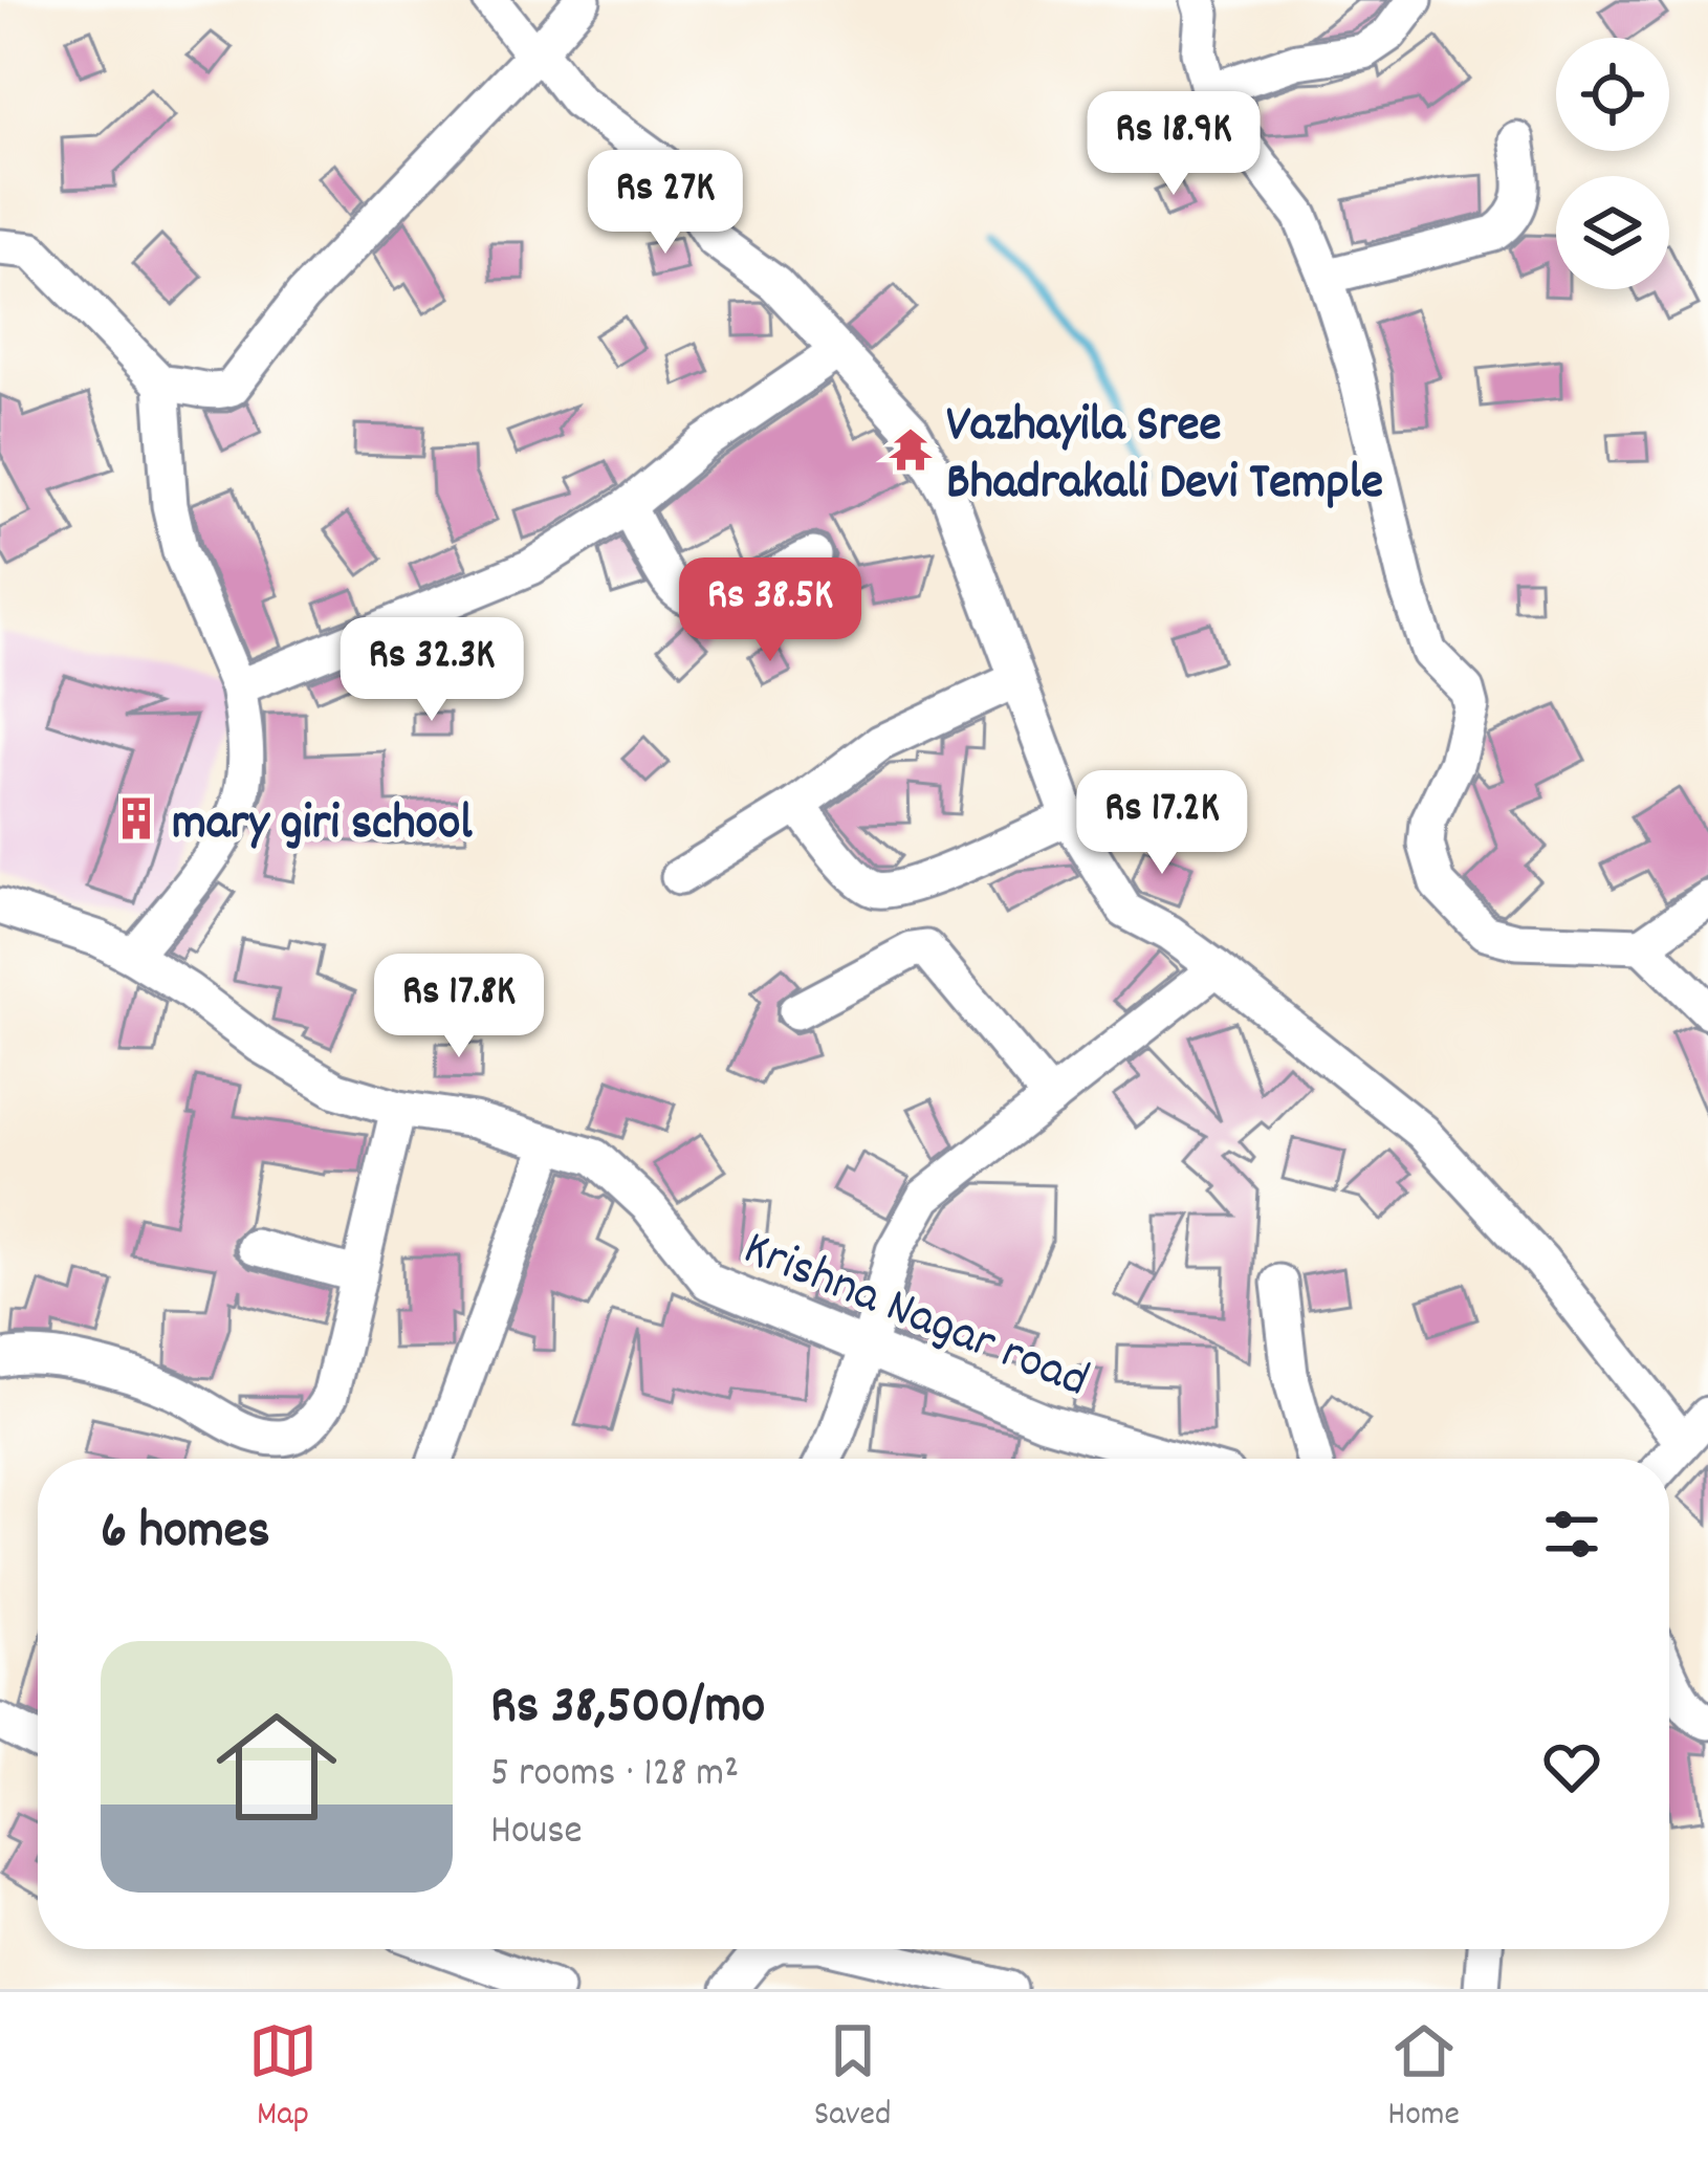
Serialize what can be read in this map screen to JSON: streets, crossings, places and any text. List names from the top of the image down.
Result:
{
  "streets": {
    "street": ["Krishna Nagar road"]
  },
  "places": {
    "temple": ["Vazhayila Sree Bhadrakali Devi Temple"],
    "building": ["mary giri school"]
  },
  "page": {
    "price": [
      "Rs 18.9K",
      "Rs 27K",
      "Rs 38.5K",
      "Rs 32.3K",
      "Rs 17.2K",
      "Rs 17.8K"
    ],
    "heading": "6 homes",
    "list": [
      {
        "name": "Rs 38,500/mo",
        "note": "5 rooms · 128 m² · House"
      }
    ],
    "tabs": ["Map", "Saved", "Home"]
  }
}
